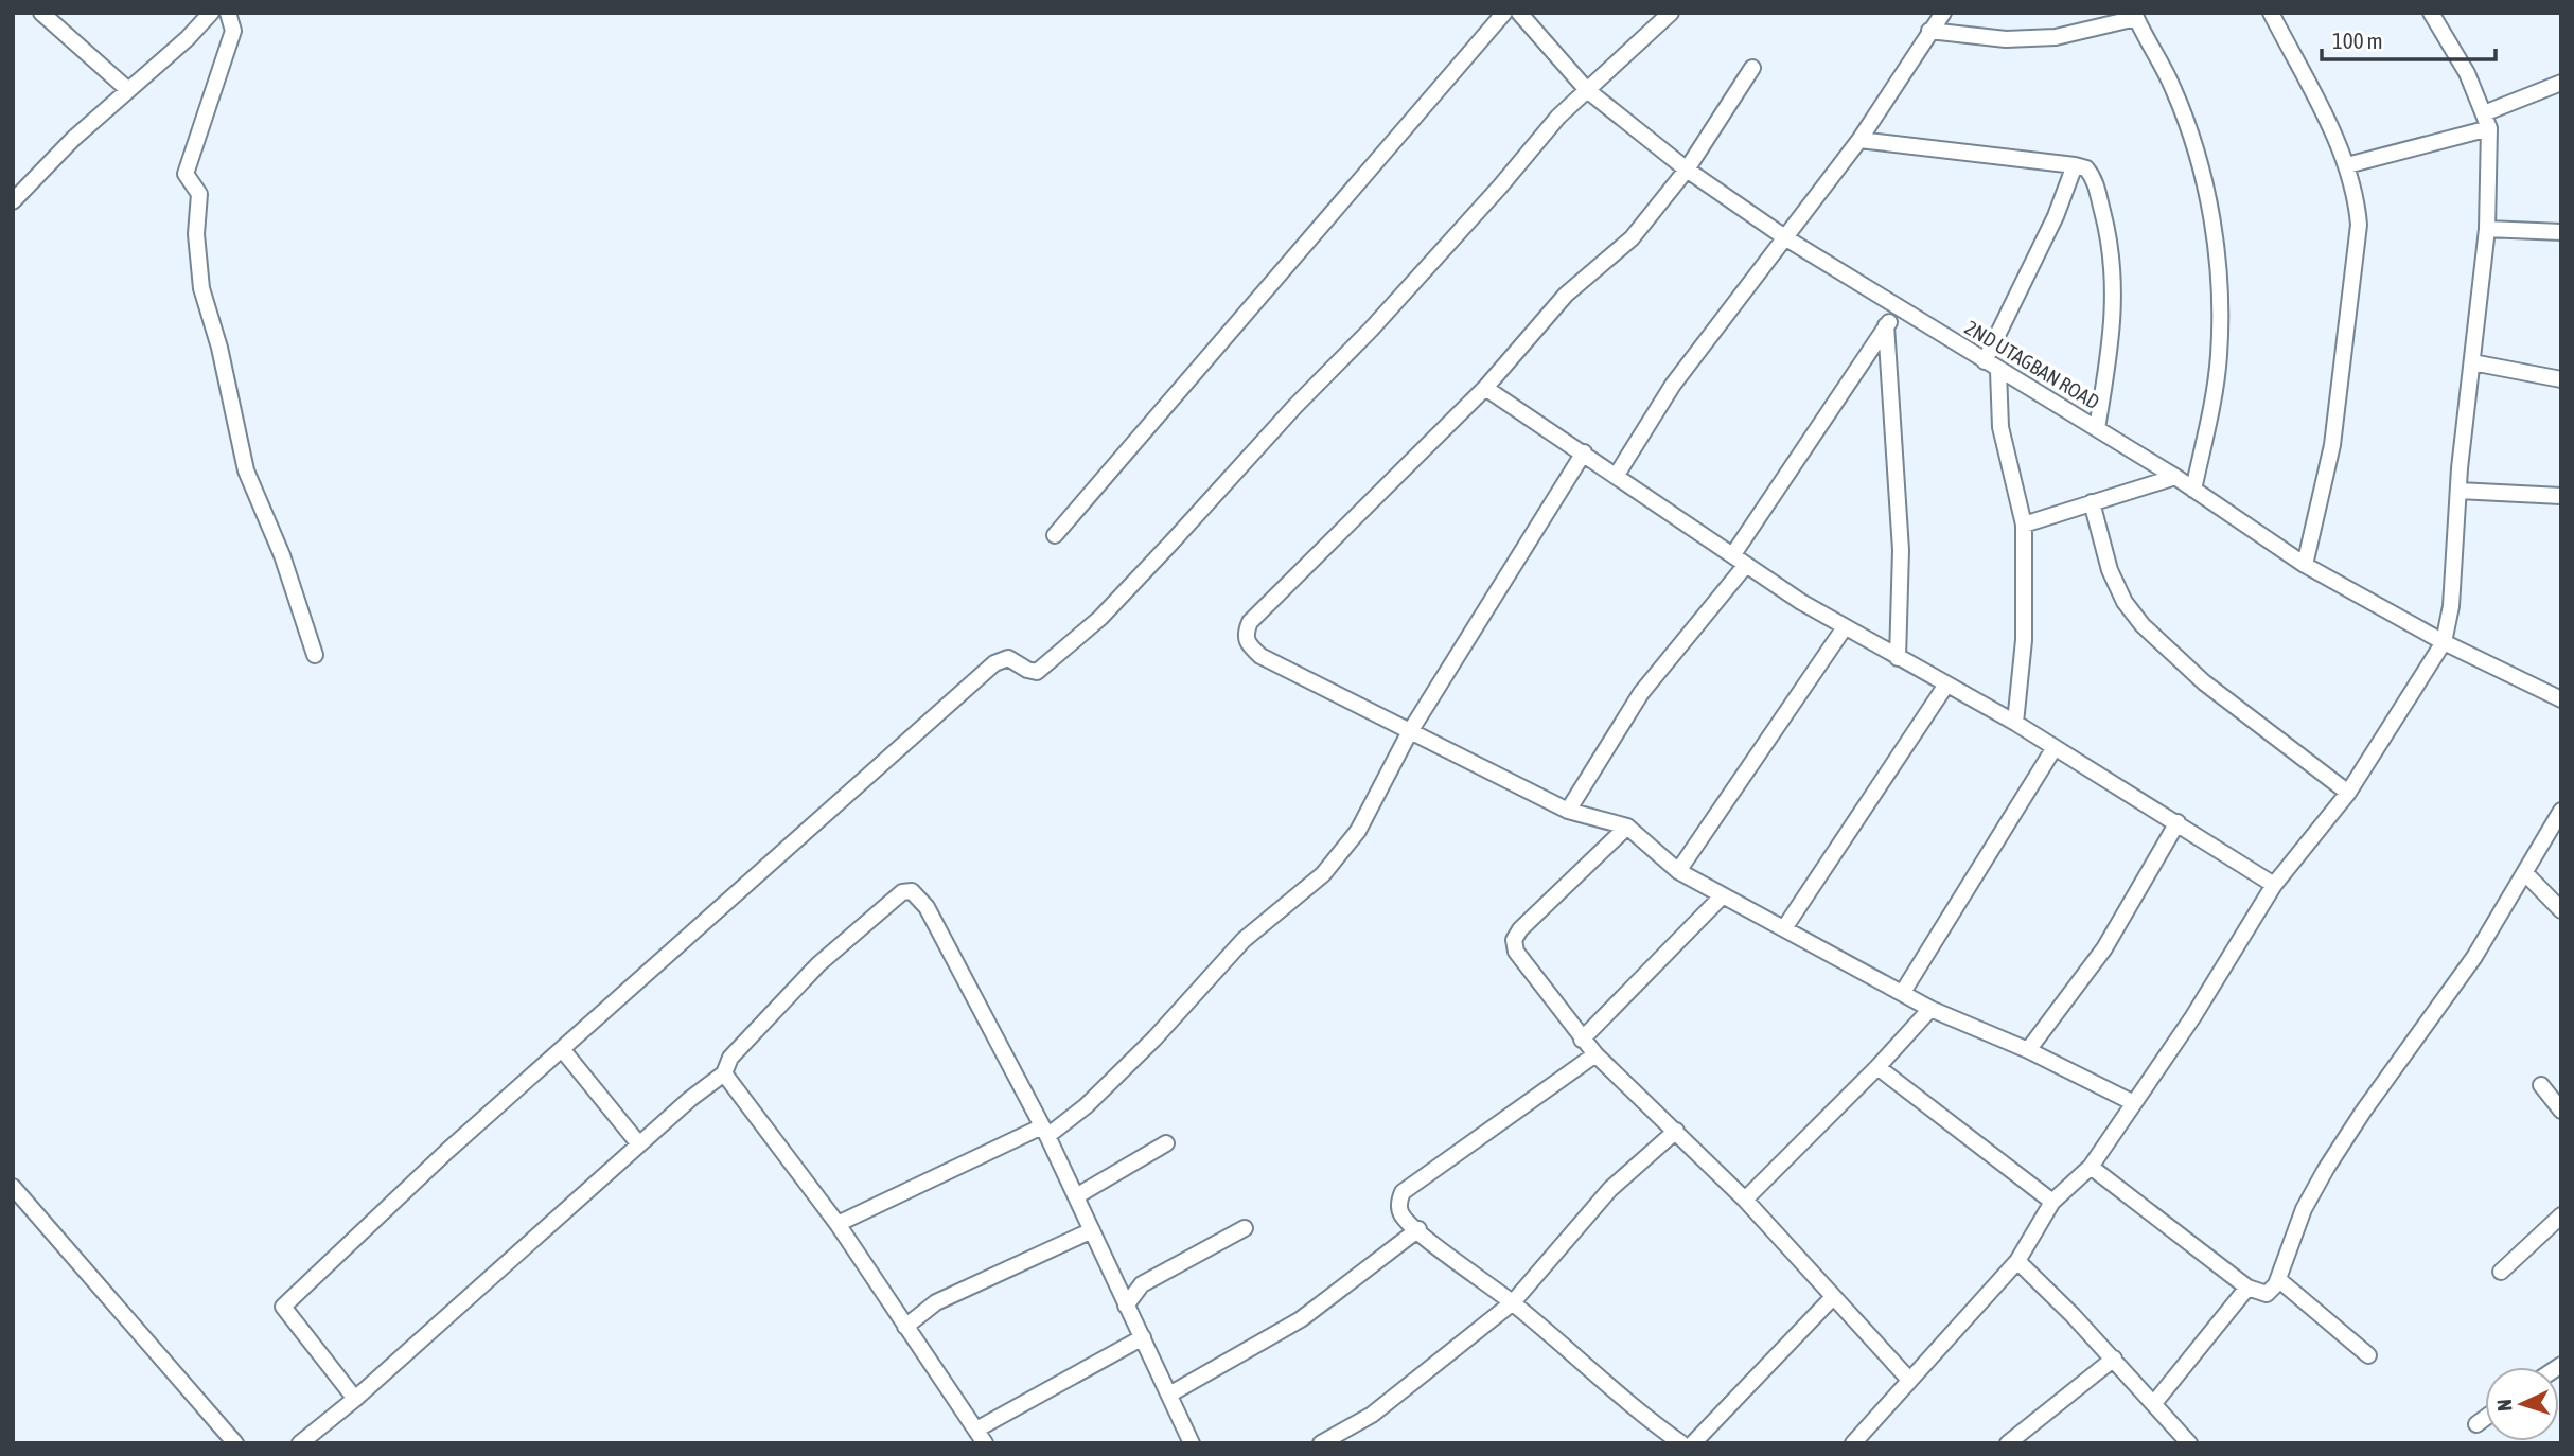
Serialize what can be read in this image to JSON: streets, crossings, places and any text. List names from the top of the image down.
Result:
{
  "streets": {
    "street": ["2ND UTAGBAN ROAD"]
  },
  "scale_bar": "100 m",
  "north": "left"
}
